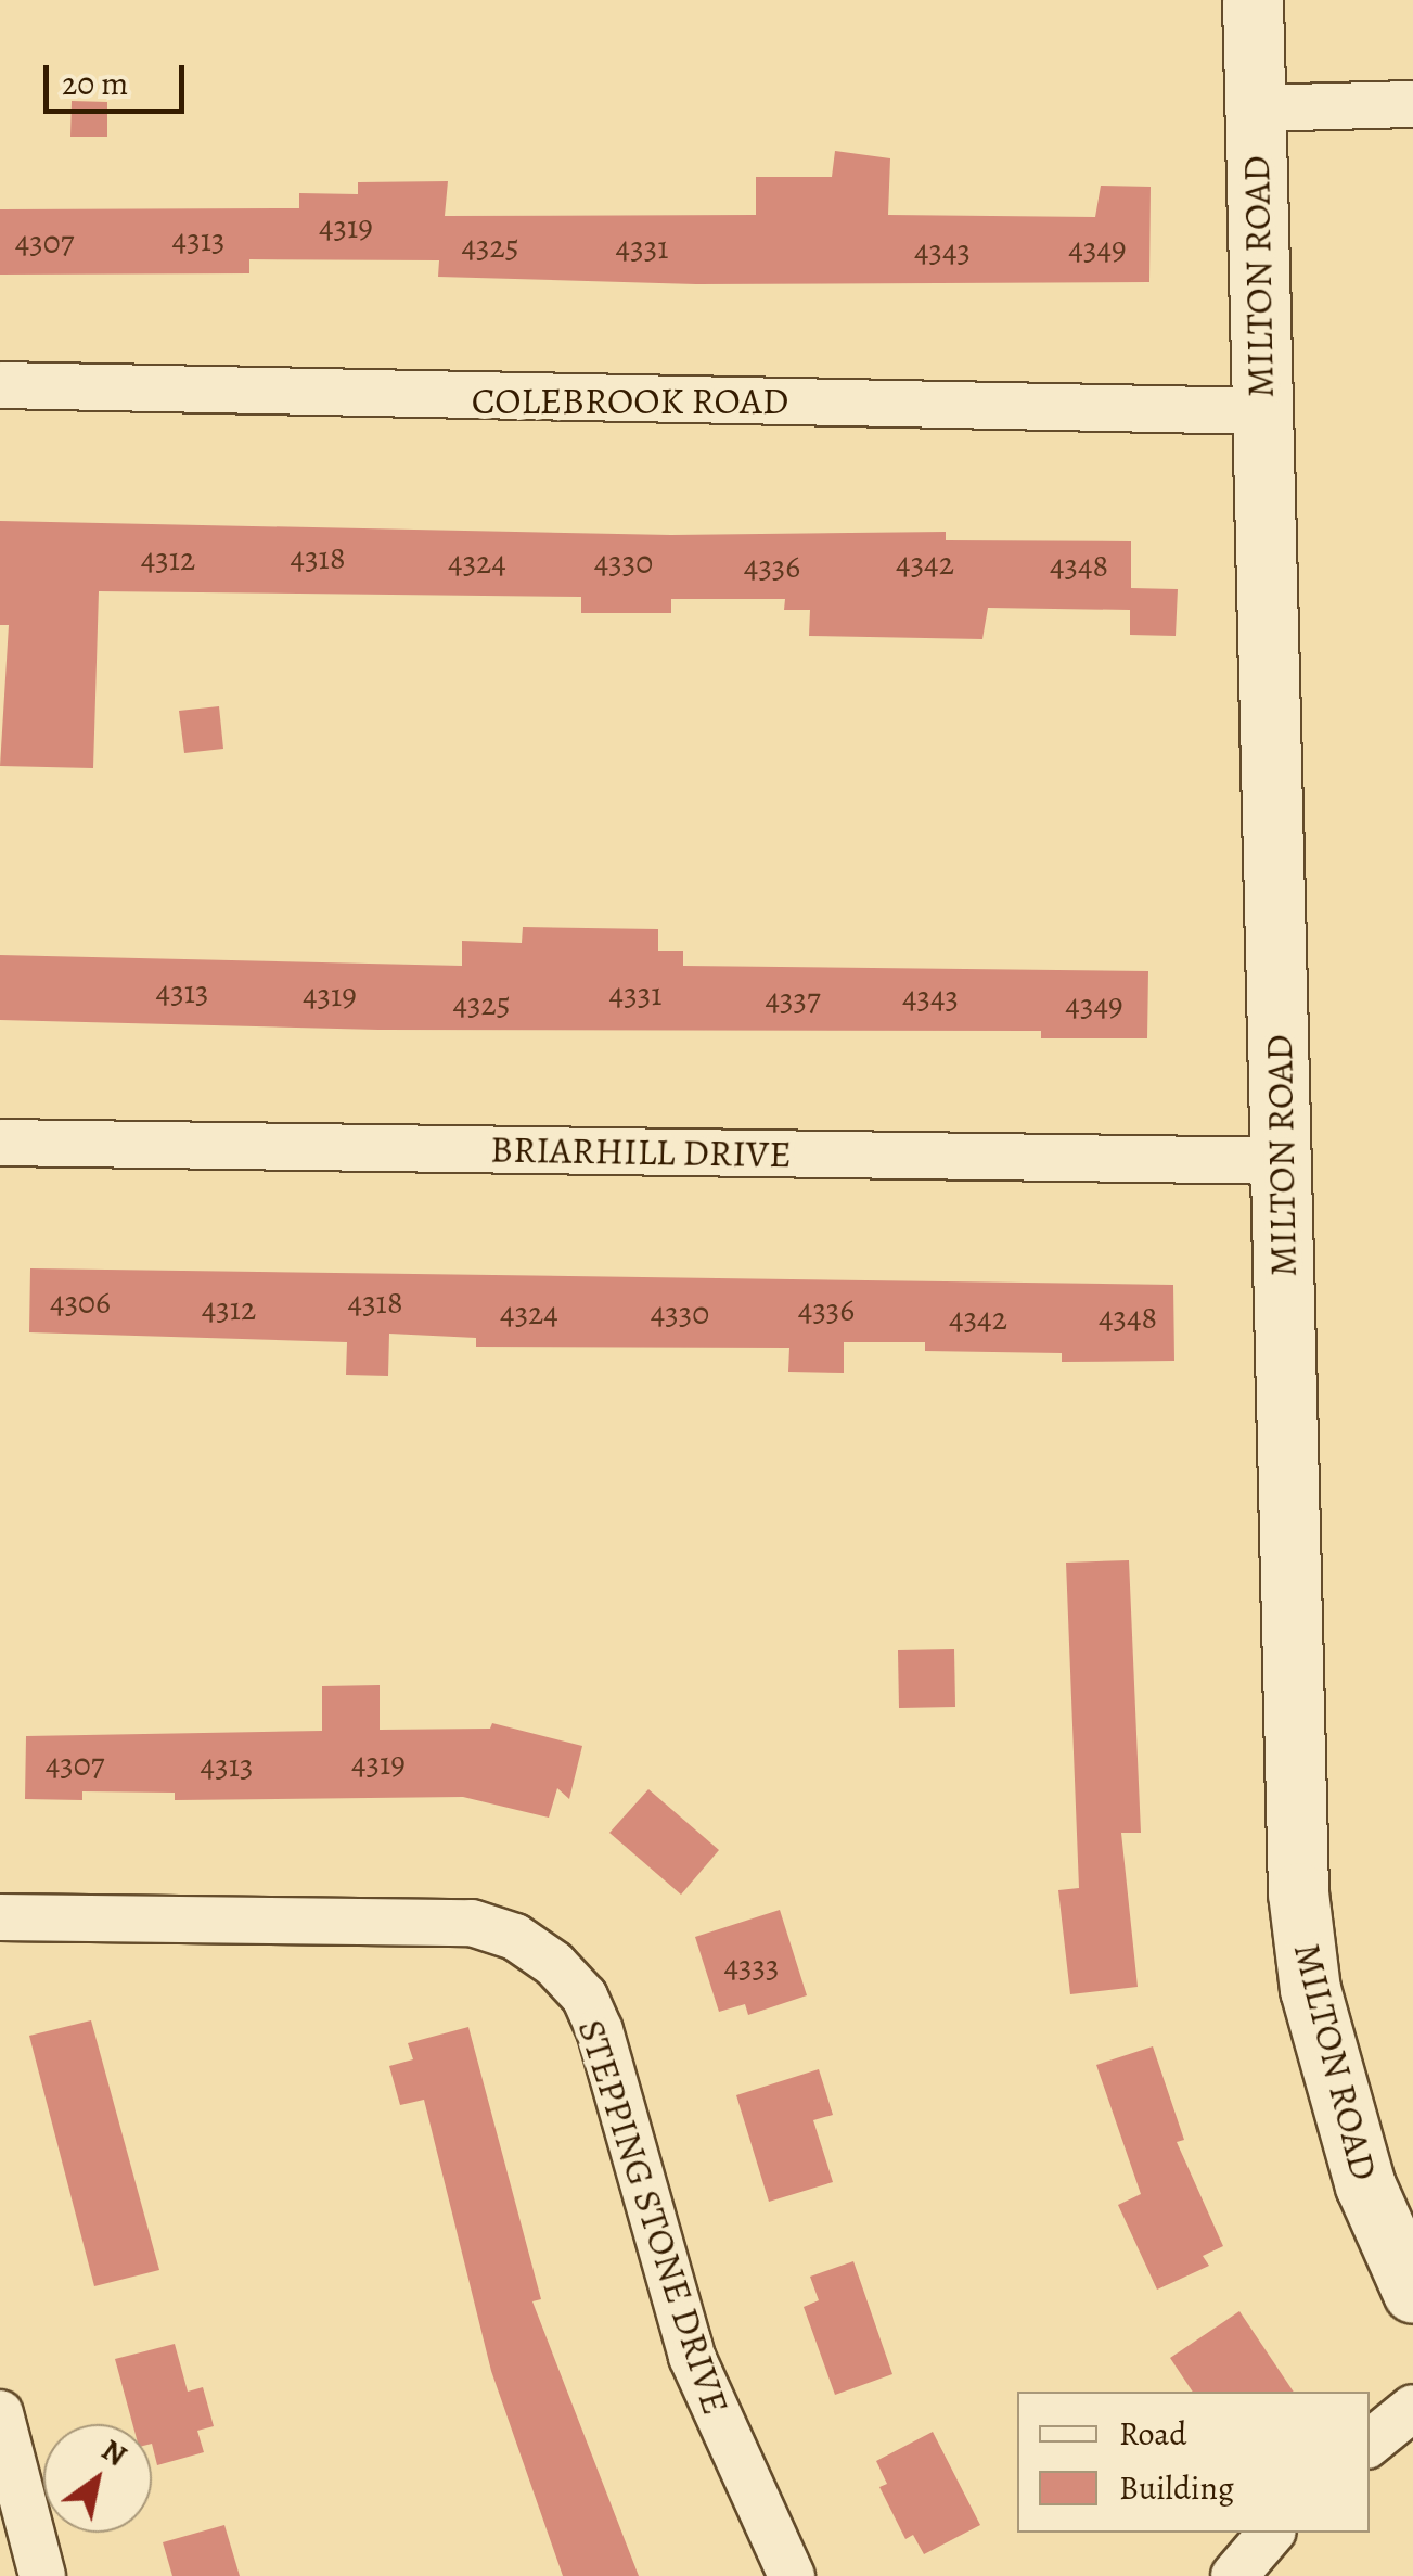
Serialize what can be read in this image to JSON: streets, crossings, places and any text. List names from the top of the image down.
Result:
{
  "streets": {
    "street": [
      "MILTON ROAD",
      "COLEBROOK ROAD",
      "BRIARHILL DRIVE",
      "STEPPING STONE DRIVE"
    ]
  },
  "crossings": [
    ["MILTON ROAD", "COLEBROOK ROAD"],
    ["MILTON ROAD", "BRIARHILL DRIVE"]
  ],
  "house_numbers": [
    "4319",
    "4313",
    "4307",
    "4325",
    "4331",
    "4349",
    "4343",
    "4318",
    "4312",
    "4324",
    "4330",
    "4342",
    "4348",
    "4336",
    "4313",
    "4331",
    "4319",
    "4343",
    "4337",
    "4325",
    "4349",
    "4306",
    "4318",
    "4312",
    "4336",
    "4324",
    "4330",
    "4348",
    "4342",
    "4319",
    "4307",
    "4313",
    "4333"
  ],
  "legend": ["Road", "Building"],
  "scale_bar": "20 m",
  "north": "top right"
}
